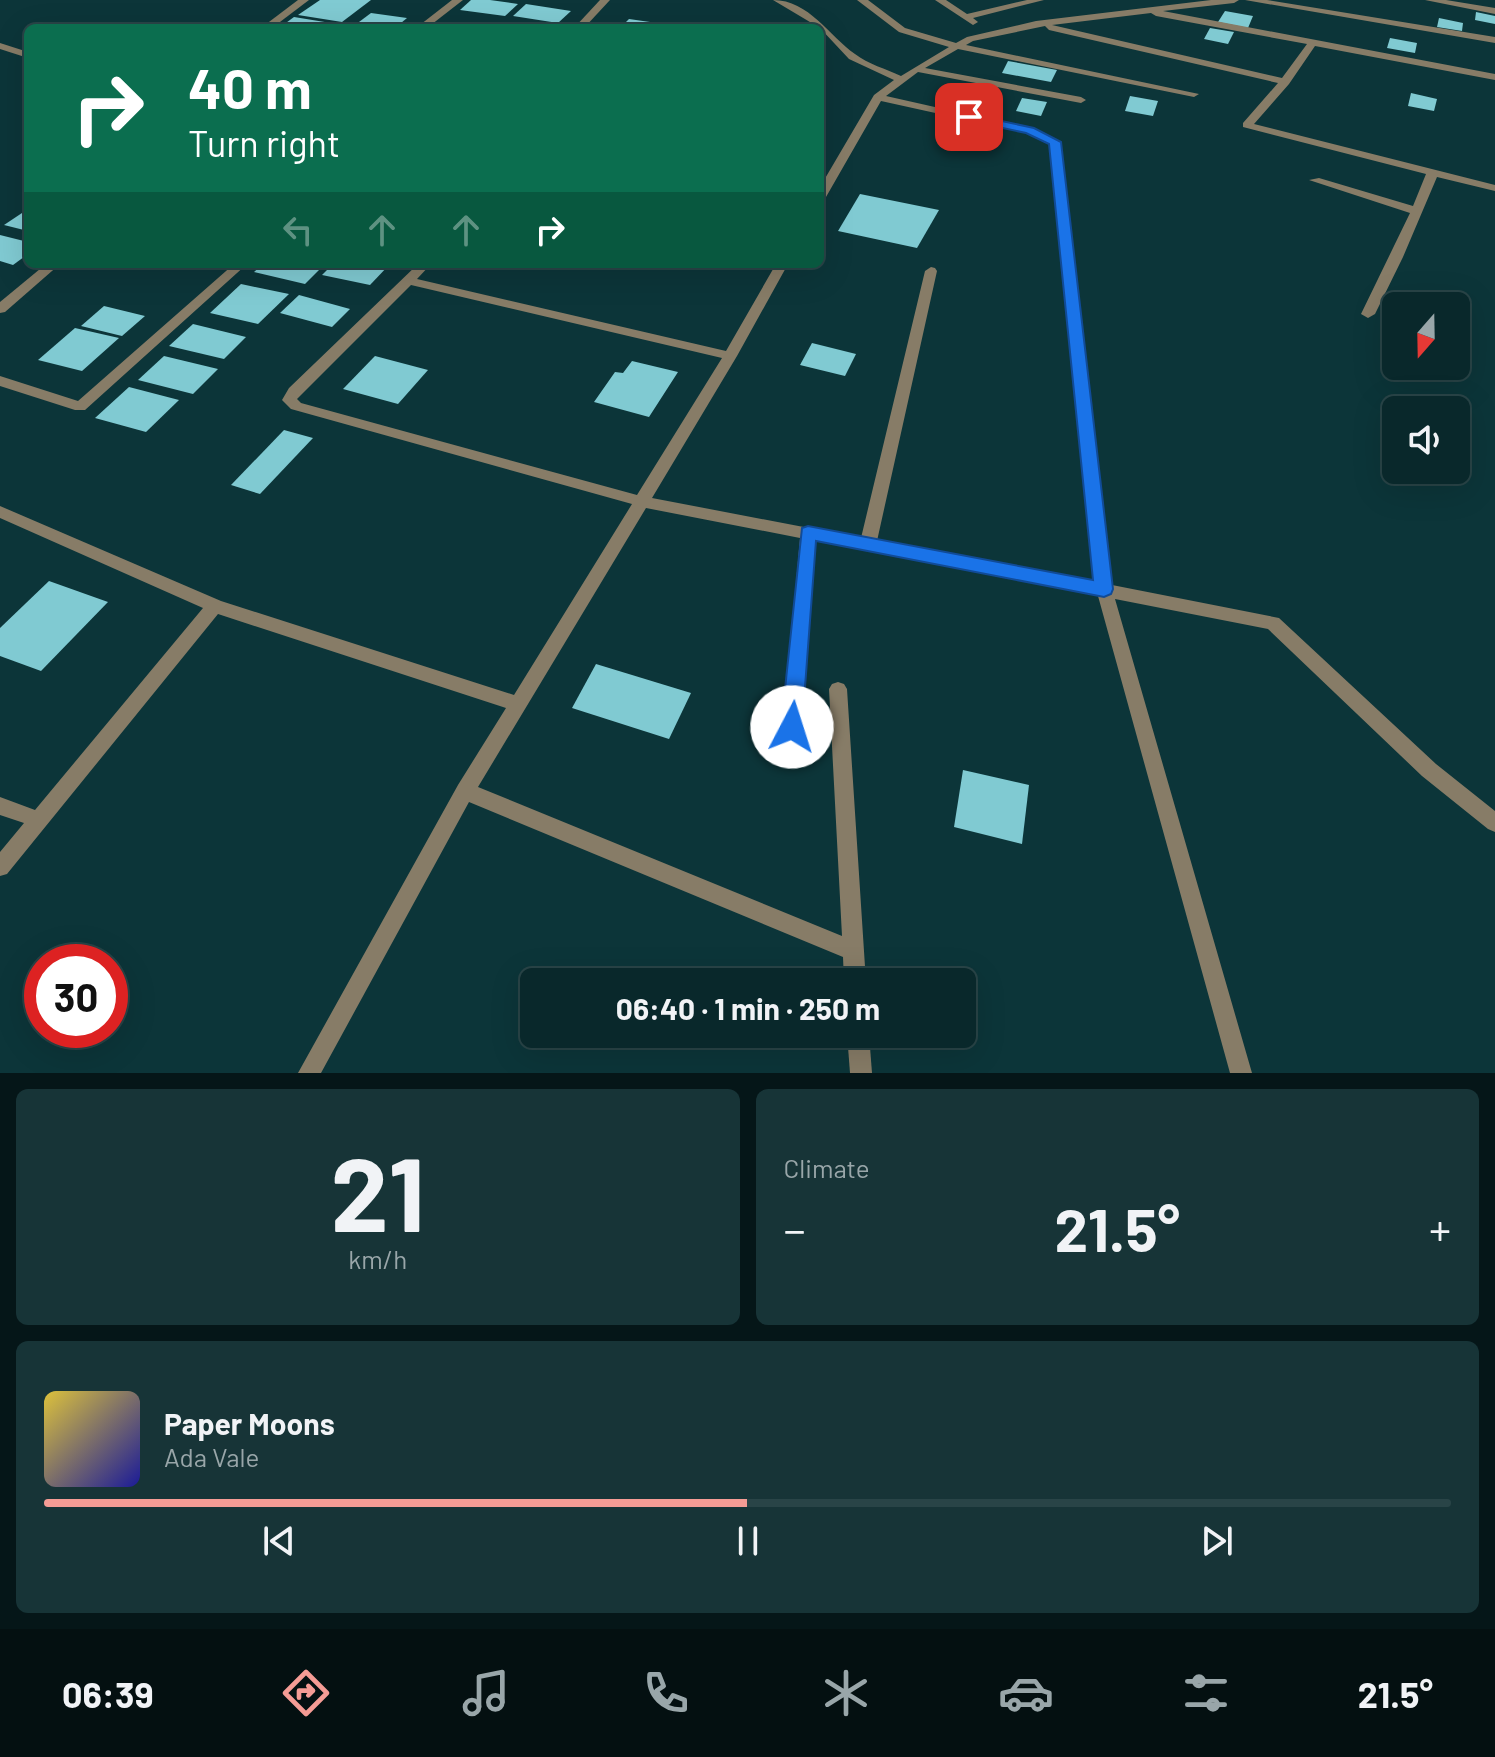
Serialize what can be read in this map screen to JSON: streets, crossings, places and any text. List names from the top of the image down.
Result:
{
  "north": "bottom",
  "page": {
    "turn": ["40 m", "Turn right"],
    "limit": "30",
    "trip": "06:40 · 1 min · 250 m",
    "tile": [
      ["21", "km/h"],
      "Climate"
    ],
    "heat": ["−", "21.5°", "+"],
    "song": ["Paper Moons", "Ada Vale"],
    "tabs": ["06:39", "21.5°"]
  }
}
